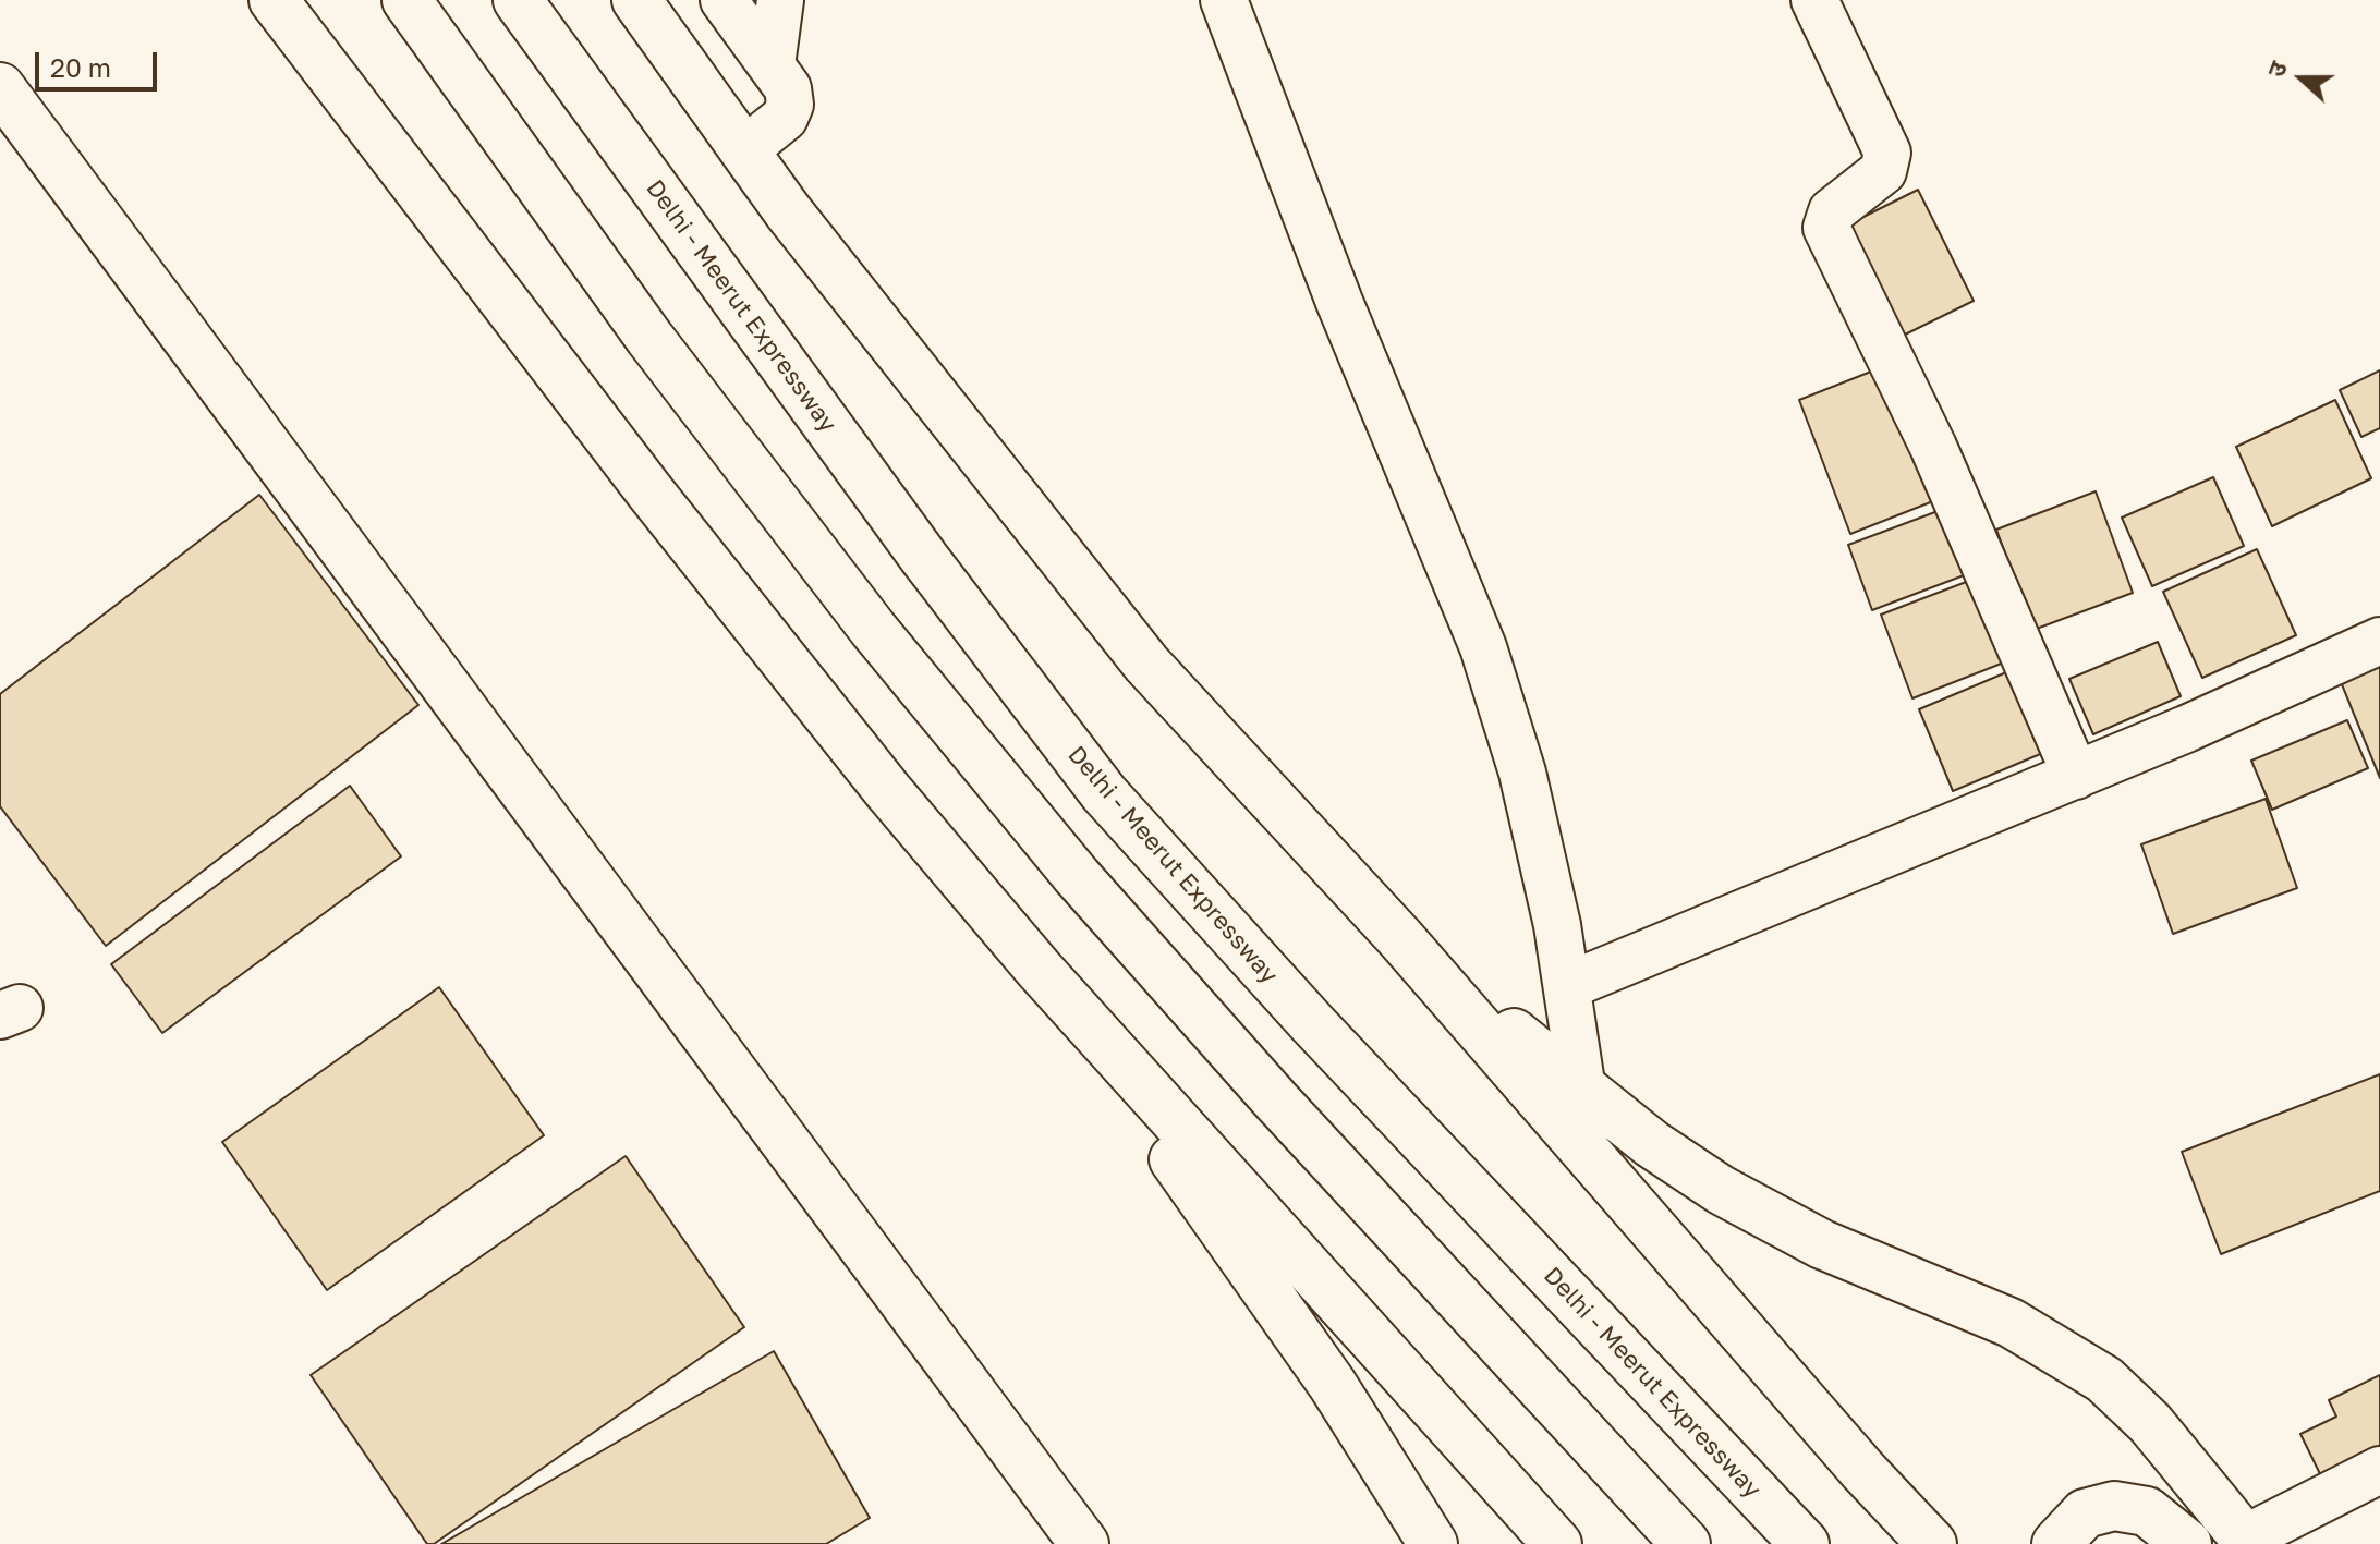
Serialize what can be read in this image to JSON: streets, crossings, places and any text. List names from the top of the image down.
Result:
{
  "streets": {
    "main road": ["Delhi - Meerut Expressway"]
  },
  "scale_bar": "20 m",
  "north": "left"
}
